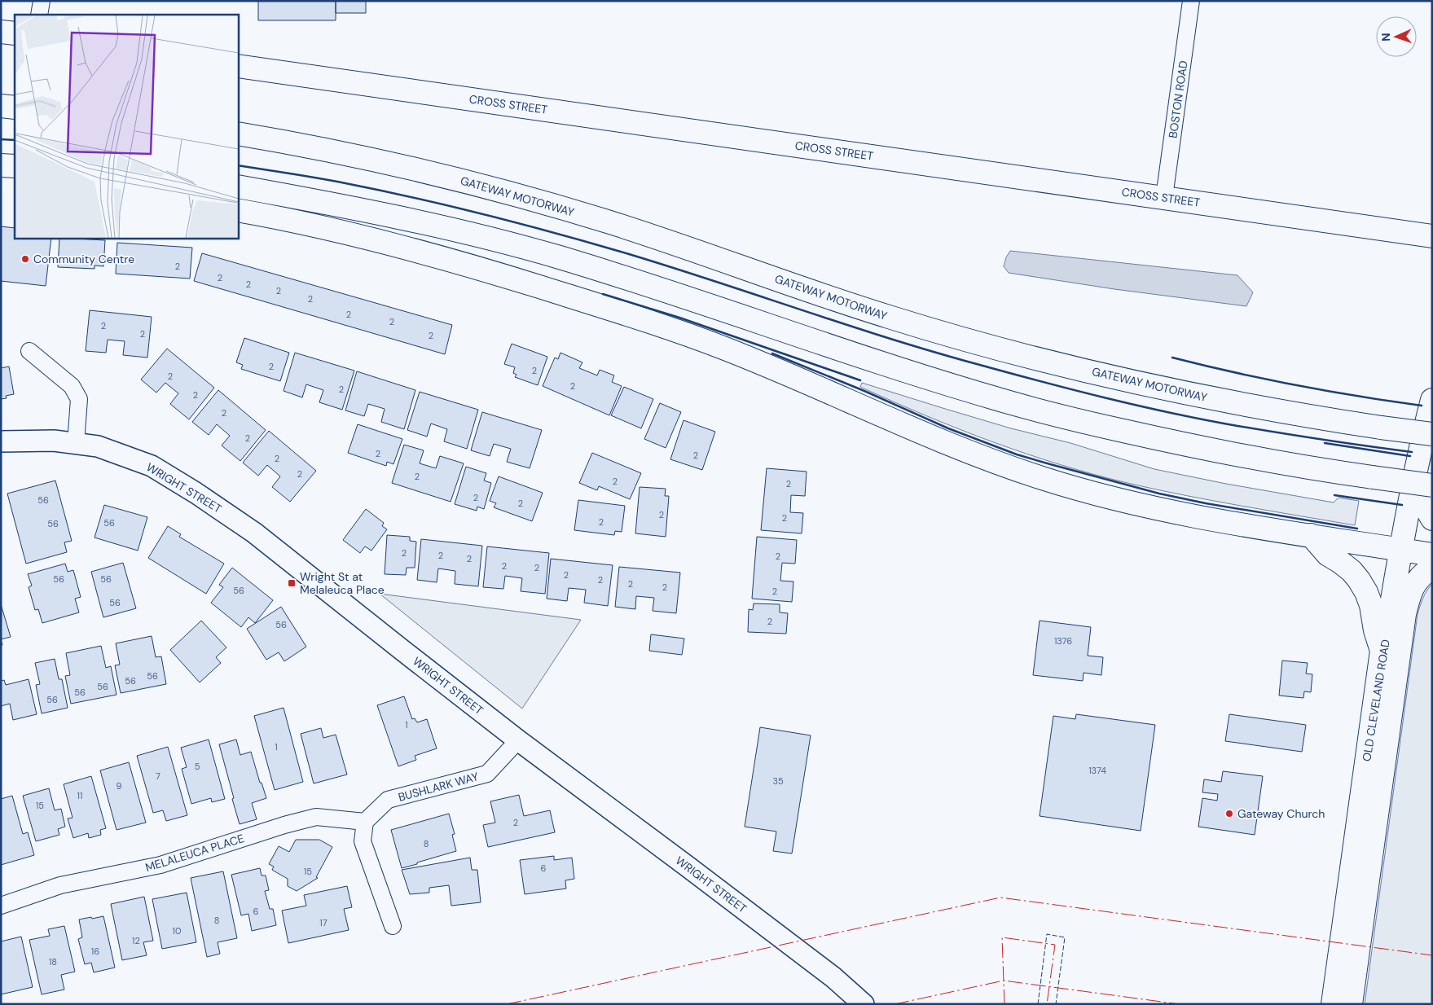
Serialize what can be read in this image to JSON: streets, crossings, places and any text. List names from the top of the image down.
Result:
{
  "streets": {
    "main road": ["CROSS STREET", "GATEWAY MOTORWAY", "OLD CLEVELAND ROAD"],
    "street": [
      "BOSTON ROAD",
      "WRIGHT STREET",
      "BUSHLARK WAY",
      "MELALEUCA PLACE"
    ]
  },
  "crossings": [
    ["BOSTON ROAD", "CROSS STREET"],
    ["WRIGHT STREET", "BUSHLARK WAY"],
    ["BUSHLARK WAY", "MELALEUCA PLACE"]
  ],
  "places": {
    "other": ["Community Centre", "Gateway Church"],
    "transit": ["Wright St at Melaleuca Place"]
  },
  "house_numbers": [
    "2",
    "2",
    "2",
    "2",
    "2",
    "2",
    "2",
    "2",
    "2",
    "2",
    "2",
    "2",
    "2",
    "2",
    "2",
    "2",
    "2",
    "2",
    "2",
    "2",
    "2",
    "2",
    "2",
    "2",
    "2",
    "2",
    "56",
    "2",
    "2",
    "2",
    "2",
    "56",
    "56",
    "2",
    "2",
    "2",
    "2",
    "2",
    "2",
    "2",
    "56",
    "56",
    "2",
    "2",
    "2",
    "56",
    "2",
    "56",
    "2",
    "56",
    "1376",
    "56",
    "56",
    "56",
    "56",
    "56",
    "1",
    "1",
    "5",
    "1374",
    "7",
    "35",
    "9",
    "11",
    "15",
    "2",
    "8",
    "6",
    "15",
    "6",
    "8",
    "17",
    "10",
    "12",
    "16",
    "18"
  ],
  "north": "left"
}
